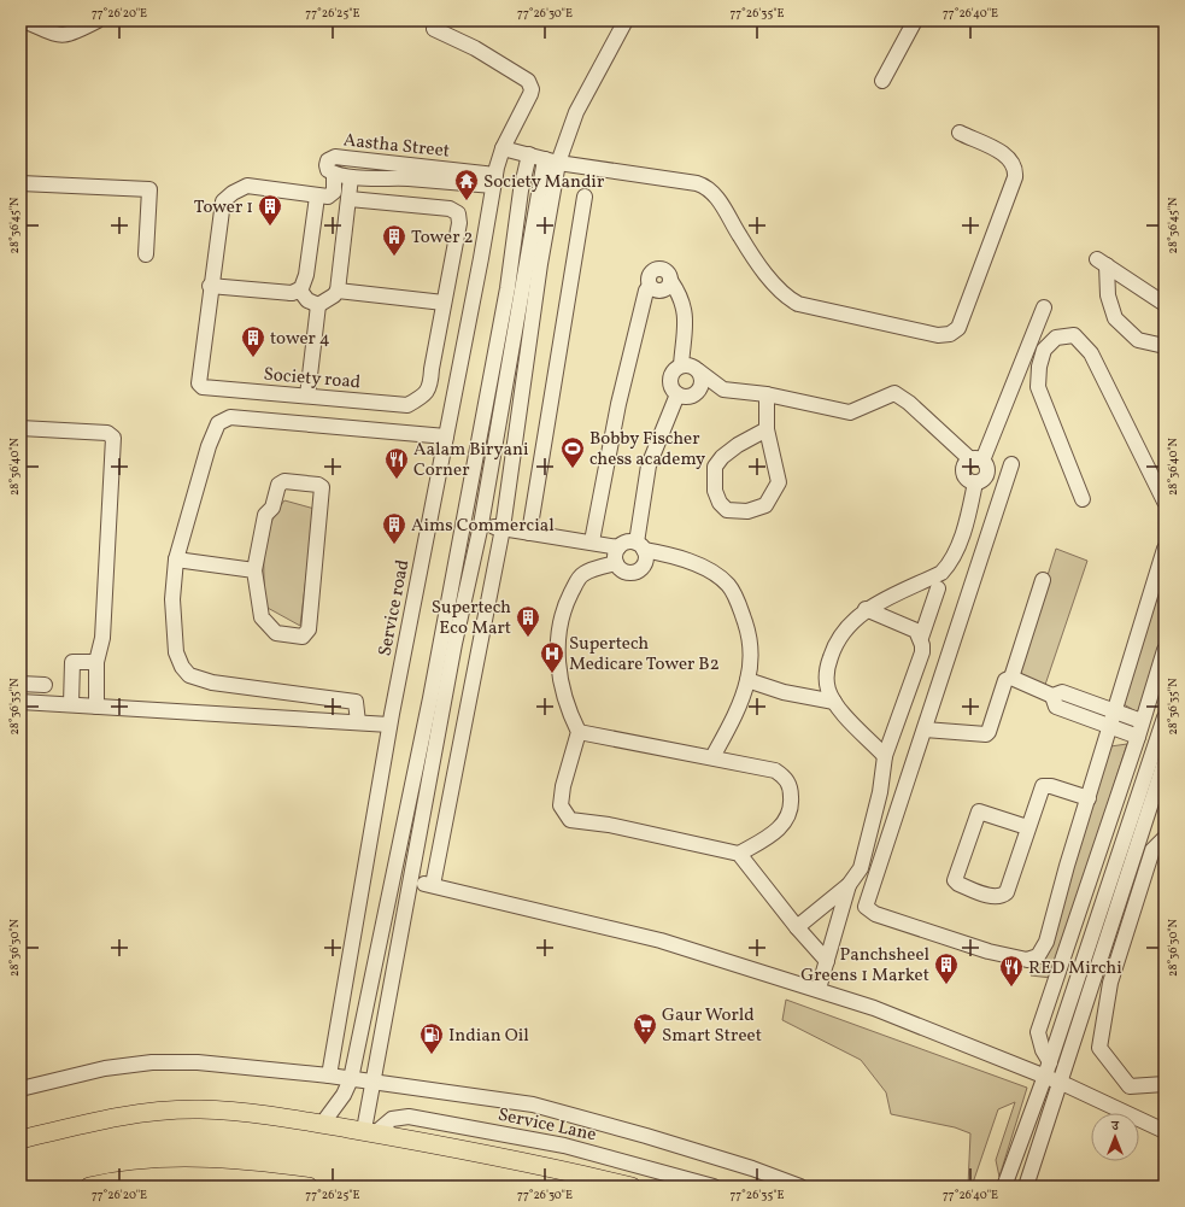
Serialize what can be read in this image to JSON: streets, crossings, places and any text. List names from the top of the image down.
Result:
{
  "streets": {
    "street": [
      "Aastha Street",
      "Society road",
      "Service road",
      "Service Lane"
    ]
  },
  "crossings": [
    ["Aastha Street", "Society road"],
    ["Aastha Street", "Service road"]
  ],
  "places": {
    "temple": ["Society Mandir"],
    "building": [
      "Tower 1",
      "Tower 2",
      "tower 4",
      "Aims Commercial",
      "Supertech Eco Mart",
      "Panchsheel Greens 1 Market"
    ],
    "sports": ["Bobby Fischer chess academy"],
    "restaurant": ["Aalam Biryani Corner", "RED Mirchi"],
    "hospital": ["Supertech Medicare Tower B2"],
    "supermarket": ["Gaur World Smart Street"],
    "fuel station": ["Indian Oil"]
  },
  "north": "top",
  "coordinates": [
    "77°26'20\"E",
    "77°26'25\"E",
    "77°26'30\"E",
    "77°26'35\"E",
    "77°26'40\"E",
    "28°36'45\"N",
    "28°36'40\"N",
    "28°36'35\"N",
    "28°36'30\"N"
  ]
}
